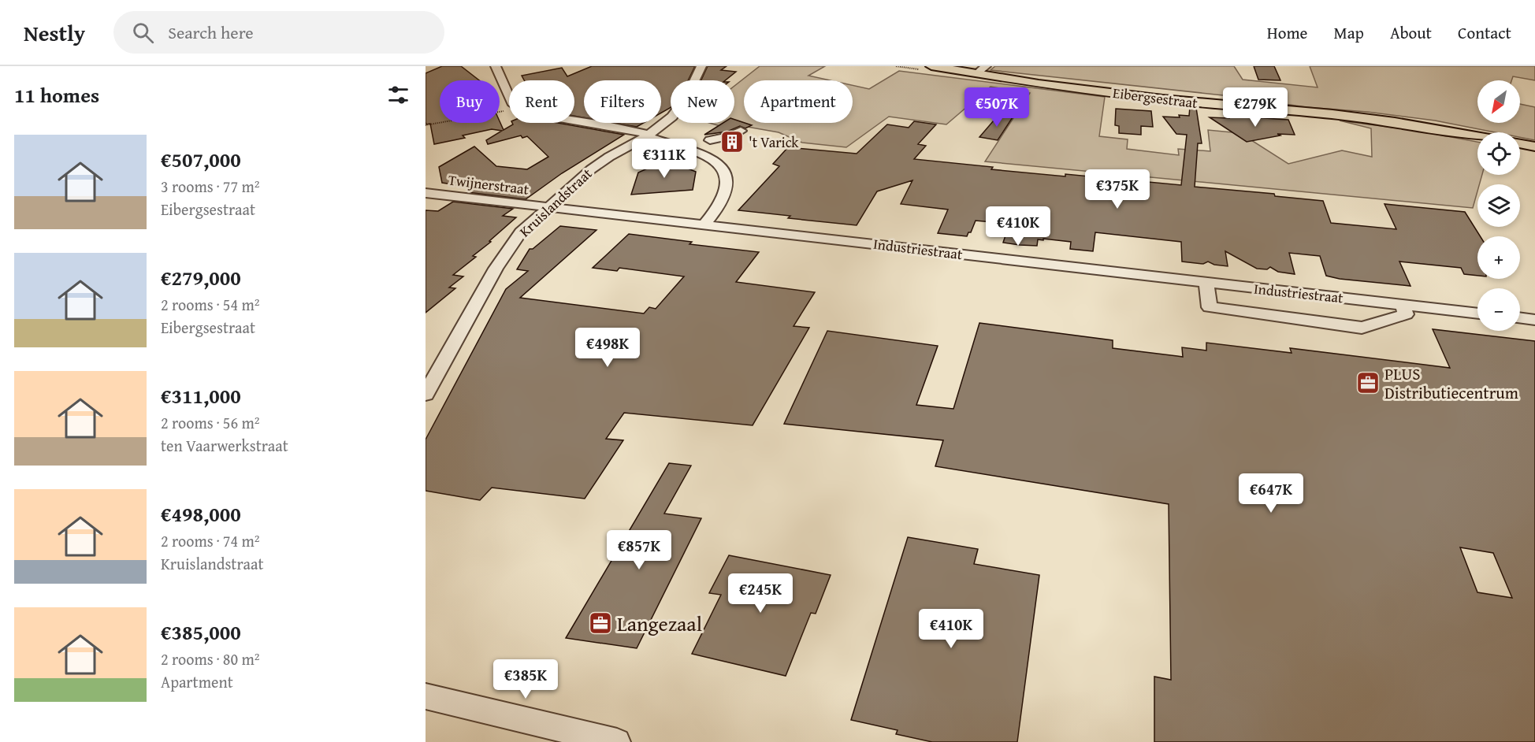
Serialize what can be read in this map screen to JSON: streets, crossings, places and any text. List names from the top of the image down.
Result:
{
  "streets": {
    "main road": ["Eibergsestraat"],
    "street": ["Twijnerstraat", "Kruislandstraat", "Industriestraat"]
  },
  "crossings": [
    ["Twijnerstraat", "Kruislandstraat"],
    ["Twijnerstraat", "Industriestraat"],
    ["Kruislandstraat", "Industriestraat"]
  ],
  "places": {
    "building": ["'t Varick"],
    "office": ["PLUS Distributiecentrum", "Langezaal"]
  },
  "north": "bottom left",
  "page": {
    "header": "Nestly",
    "search": "Search here",
    "nav": [
      "Home",
      "Map",
      "About",
      "Contact"
    ],
    "heading": "11 homes",
    "map_buttons": ["+", "−"],
    "chip": [
      "Buy",
      "Rent",
      "Filters",
      "New",
      "Apartment"
    ],
    "price": [
      "€507K",
      "€279K",
      "€311K",
      "€375K",
      "€410K",
      "€498K",
      "€647K",
      "€857K",
      "€245K",
      "€410K",
      "€385K"
    ],
    "list": [
      {
        "name": "€507,000",
        "note": "3 rooms · 77 m² · Eibergsestraat"
      },
      {
        "name": "€279,000",
        "note": "2 rooms · 54 m² · Eibergsestraat"
      },
      {
        "name": "€311,000",
        "note": "2 rooms · 56 m² · ten Vaarwerkstraat"
      },
      {
        "name": "€498,000",
        "note": "2 rooms · 74 m² · Kruislandstraat"
      },
      {
        "name": "€385,000",
        "note": "2 rooms · 80 m² · Apartment"
      }
    ]
  }
}
